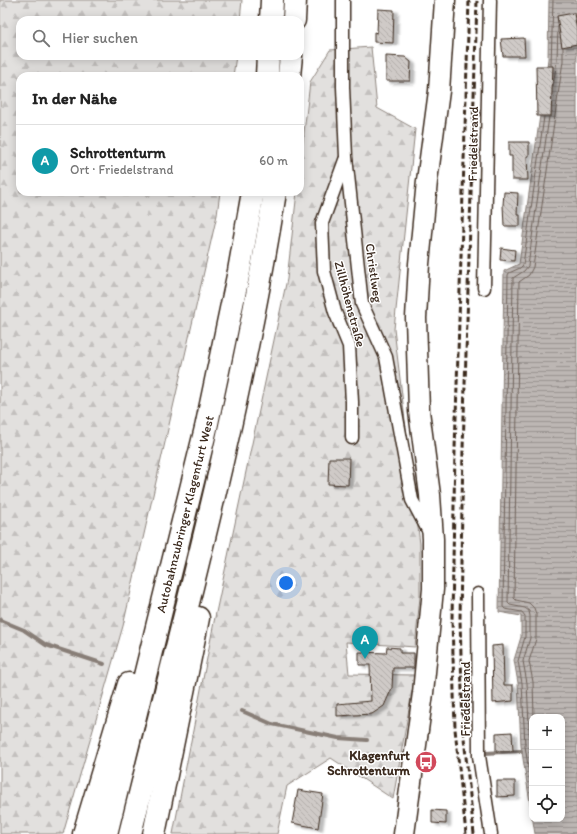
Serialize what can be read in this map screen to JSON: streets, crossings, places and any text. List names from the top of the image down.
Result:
{
  "streets": {
    "highway": ["Autobahnzubringer Klagenfurt West"],
    "street": ["Friedelstrand", "Christlweg", "Zillhöhenstraße"]
  },
  "crossings": [
    ["Christlweg", "Zillhöhenstraße"]
  ],
  "places": {
    "bus stop": ["Klagenfurt Schrottenturm"]
  },
  "page": {
    "search": "Hier suchen",
    "heading": "In der Nähe",
    "list": [
      {
        "mark": "A",
        "name": "Schrottenturm",
        "note": "Ort · Friedelstrand",
        "value": "60 m"
      }
    ],
    "pins": "A",
    "map_buttons": ["+", "−"]
  }
}
